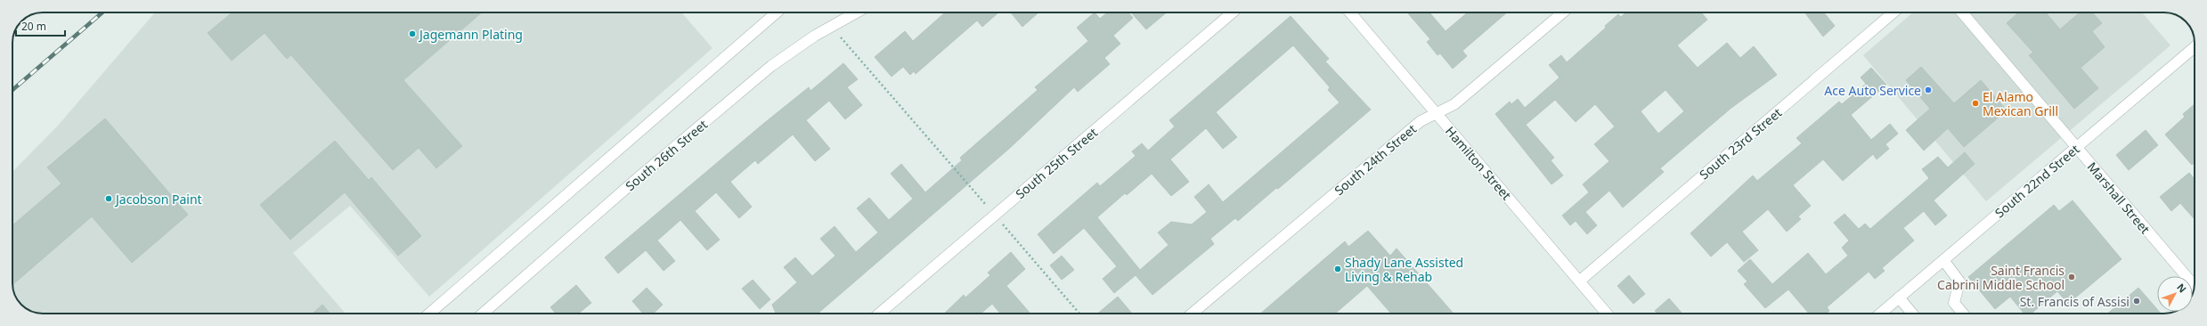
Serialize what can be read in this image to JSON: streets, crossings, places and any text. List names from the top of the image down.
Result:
{
  "streets": {
    "street": [
      "South 23rd Street",
      "South 26th Street",
      "South 24th Street",
      "South 25th Street",
      "Hamilton Street",
      "South 22nd Street",
      "Marshall Street"
    ]
  },
  "crossings": [
    ["South 23rd Street", "Hamilton Street"],
    ["South 24th Street", "Hamilton Street"],
    ["South 22nd Street", "Marshall Street"]
  ],
  "places": [
    "Jagemann Plating",
    "Ace Auto Service",
    "El Alamo Mexican Grill",
    "Jacobson Paint",
    "Shady Lane Assisted Living & Rehab",
    "Saint Francis Cabrini Middle School",
    "St. Francis of Assisi"
  ],
  "scale_bar": "20 m",
  "north": "top right"
}
